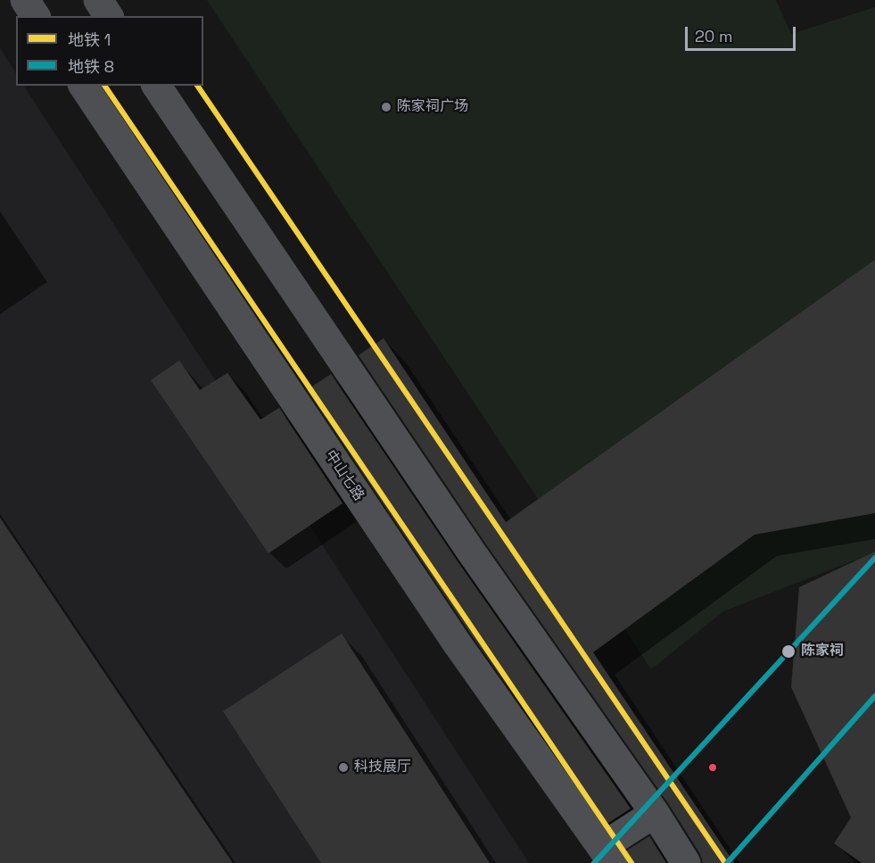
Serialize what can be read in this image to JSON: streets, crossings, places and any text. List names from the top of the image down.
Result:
{
  "streets": {
    "main road": ["中山七路"]
  },
  "places": ["陈家祠广场", "陈家祠", "科技展厅"],
  "lines": ["metro line 1", "metro line 8"],
  "legend": ["地铁 1", "地铁 8"],
  "scale_bar": "20 m"
}
